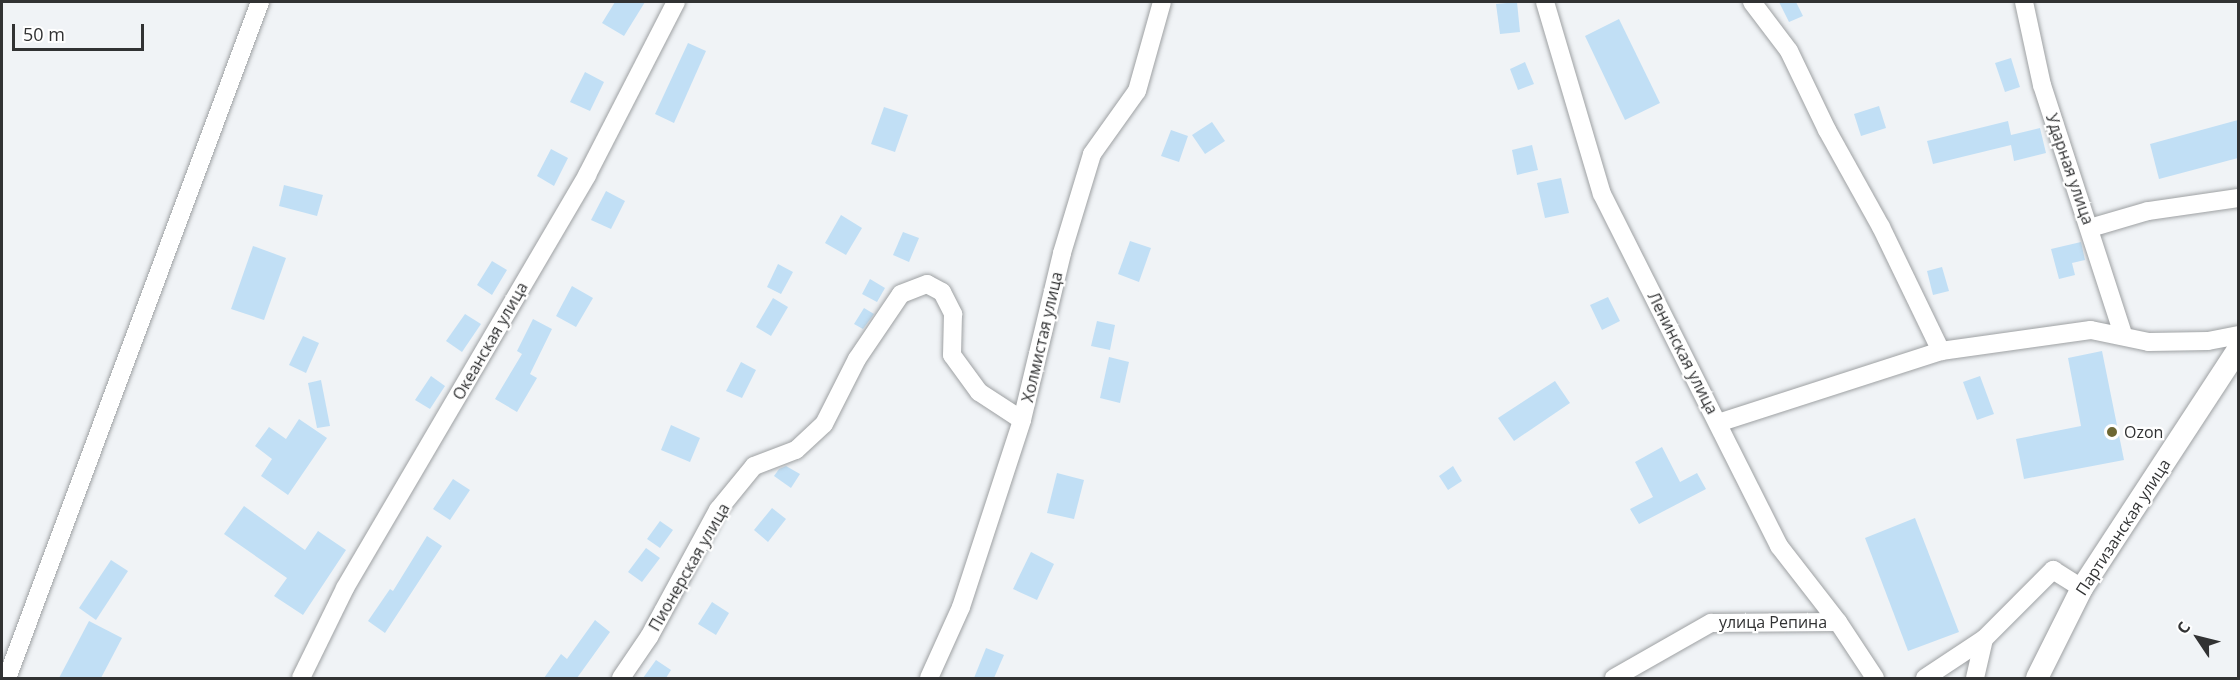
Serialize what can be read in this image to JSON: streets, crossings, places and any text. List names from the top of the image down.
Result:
{
  "streets": {
    "main road": ["Партизанская улица"],
    "street": [
      "Ударная улица",
      "Холмистая улица",
      "Океанская улица",
      "Ленинская улица",
      "Пионерская улица",
      "улица Репина"
    ]
  },
  "crossings": [
    ["Холмистая улица", "Пионерская улица"],
    ["Ленинская улица", "улица Репина"]
  ],
  "places": ["Ozon"],
  "scale_bar": "50 m",
  "north": "top left"
}
